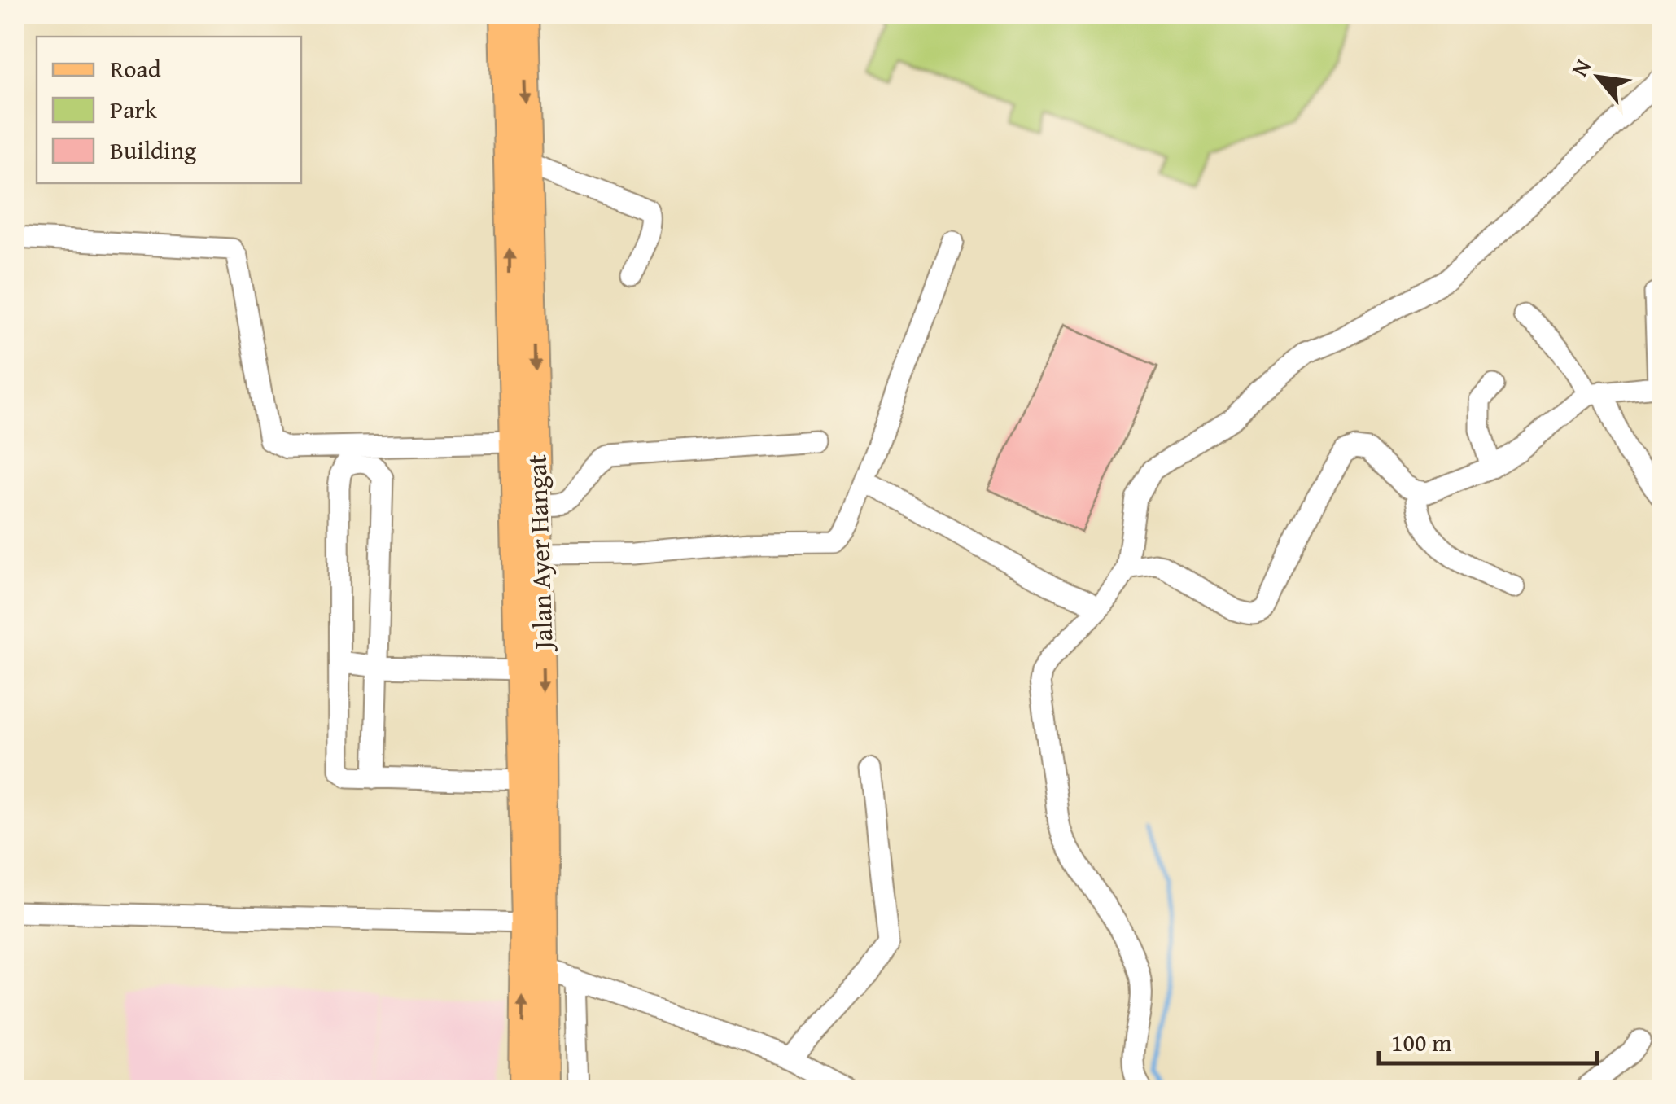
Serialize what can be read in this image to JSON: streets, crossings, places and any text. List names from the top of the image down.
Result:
{
  "streets": {
    "main road": ["Jalan Ayer Hangat"]
  },
  "legend": ["Road", "Park", "Building"],
  "scale_bar": "100 m",
  "north": "top left"
}
